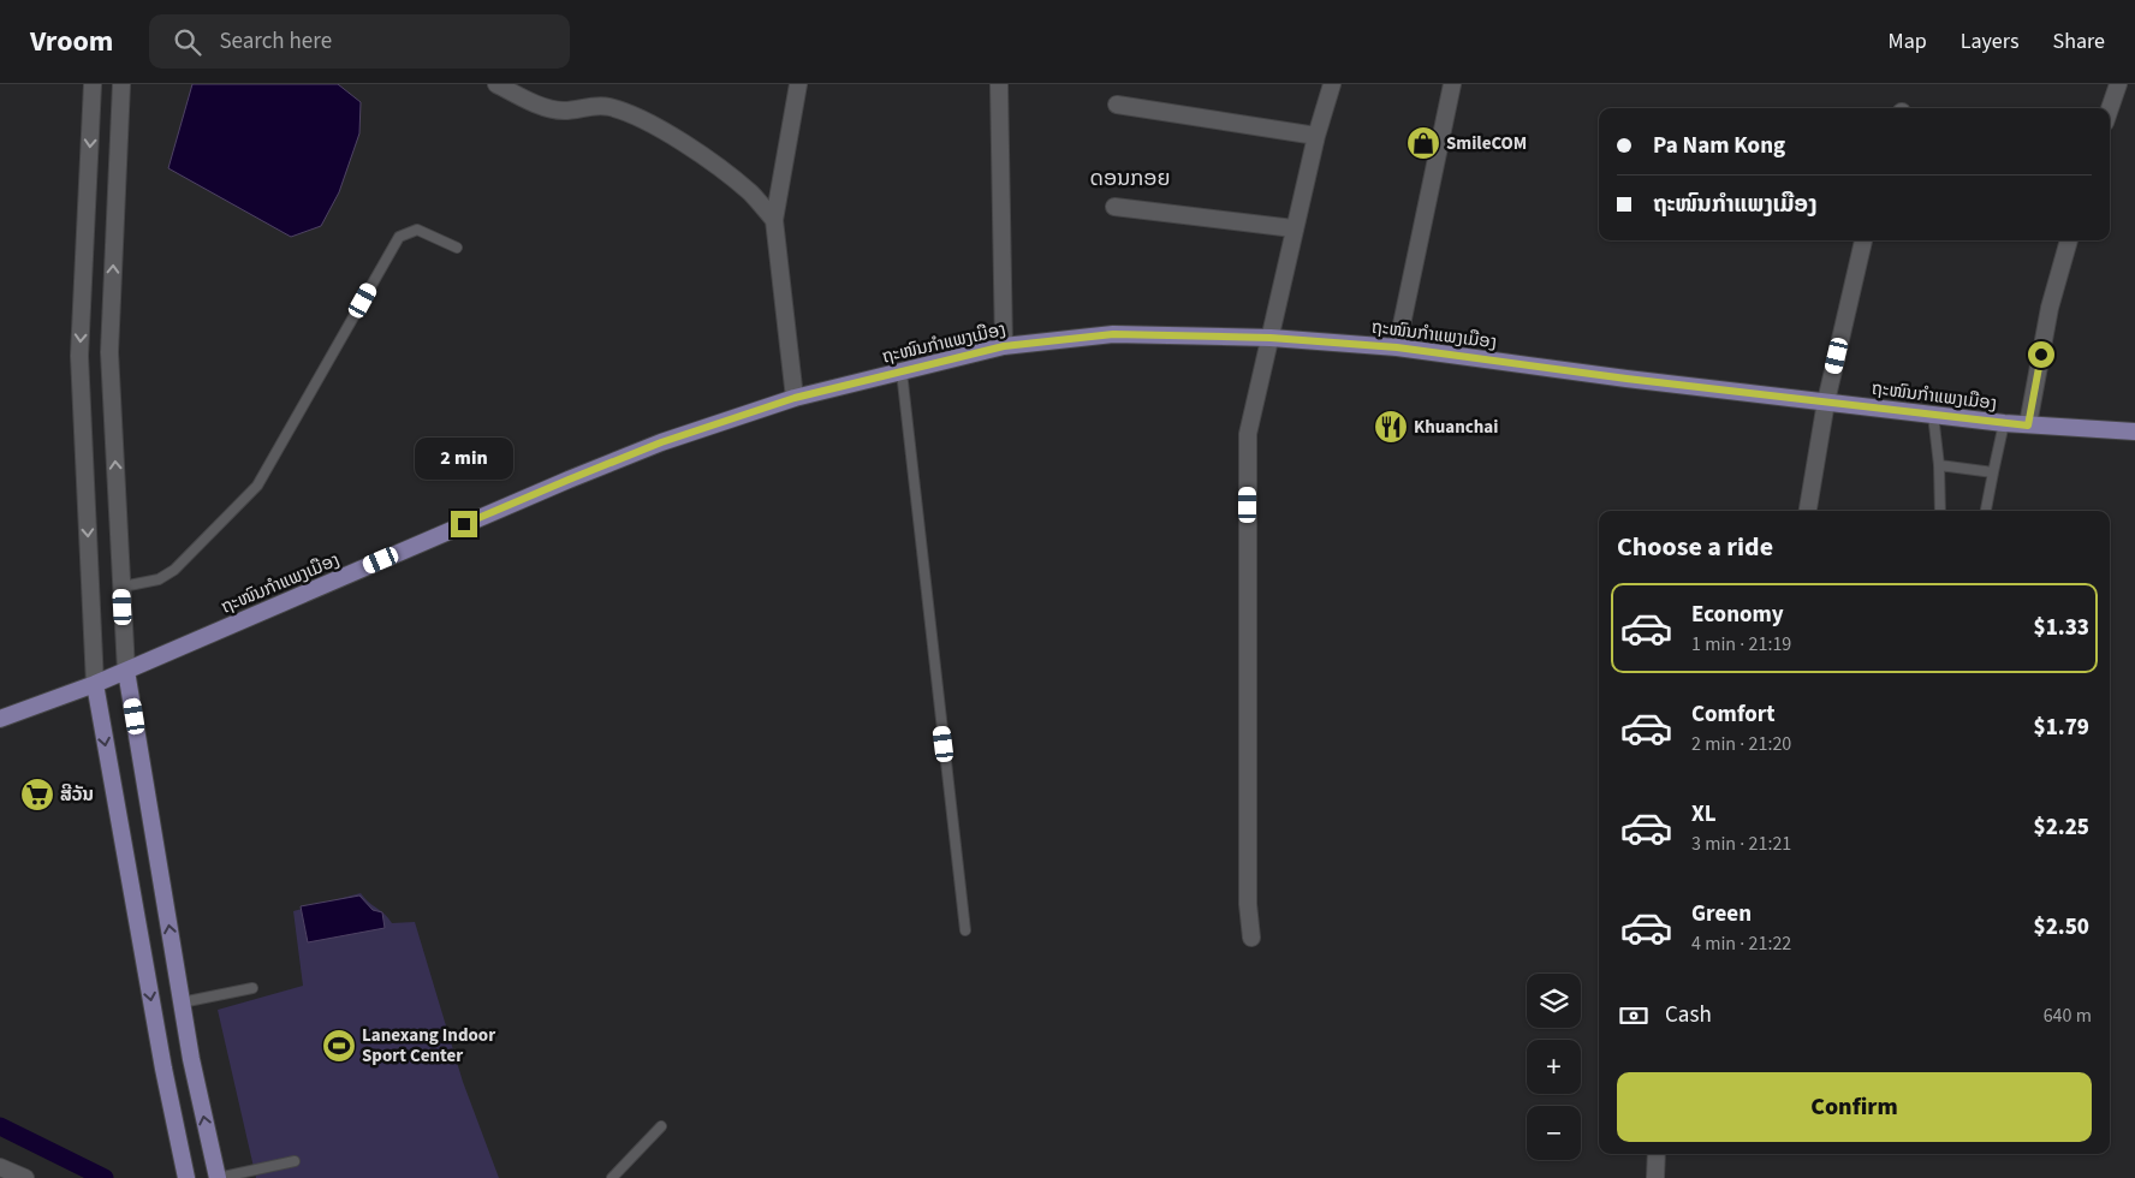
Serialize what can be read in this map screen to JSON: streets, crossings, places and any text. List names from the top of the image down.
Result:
{
  "streets": {
    "main road": ["ຖະໜົນກຳແພງເມືອງ"]
  },
  "districts": ["ດອນກອຍ"],
  "places": {
    "shop": ["SmileCOM"],
    "restaurant": ["Khuanchai"],
    "supermarket": ["ສີວັນ"],
    "sports": ["Lanexang Indoor Sport Center"]
  },
  "page": {
    "header": "Vroom",
    "search": "Search here",
    "nav": ["Map", "Layers", "Share"],
    "banner": ["Pa Nam Kong", "ຖະໜົນກຳແພງເມືອງ"],
    "bubble": "2 min",
    "heading": "Choose a ride",
    "list": [
      {
        "name": "Economy",
        "note": "1 min · 21:19",
        "value": "$1.33"
      },
      {
        "name": "Comfort",
        "note": "2 min · 21:20",
        "value": "$1.79"
      },
      {
        "name": "XL",
        "note": "3 min · 21:21",
        "value": "$2.25"
      },
      {
        "name": "Green",
        "note": "4 min · 21:22",
        "value": "$2.50"
      }
    ],
    "map_buttons": ["+", "−"],
    "pay": ["Cash", "640 m"],
    "buttons": "Confirm"
  }
}
